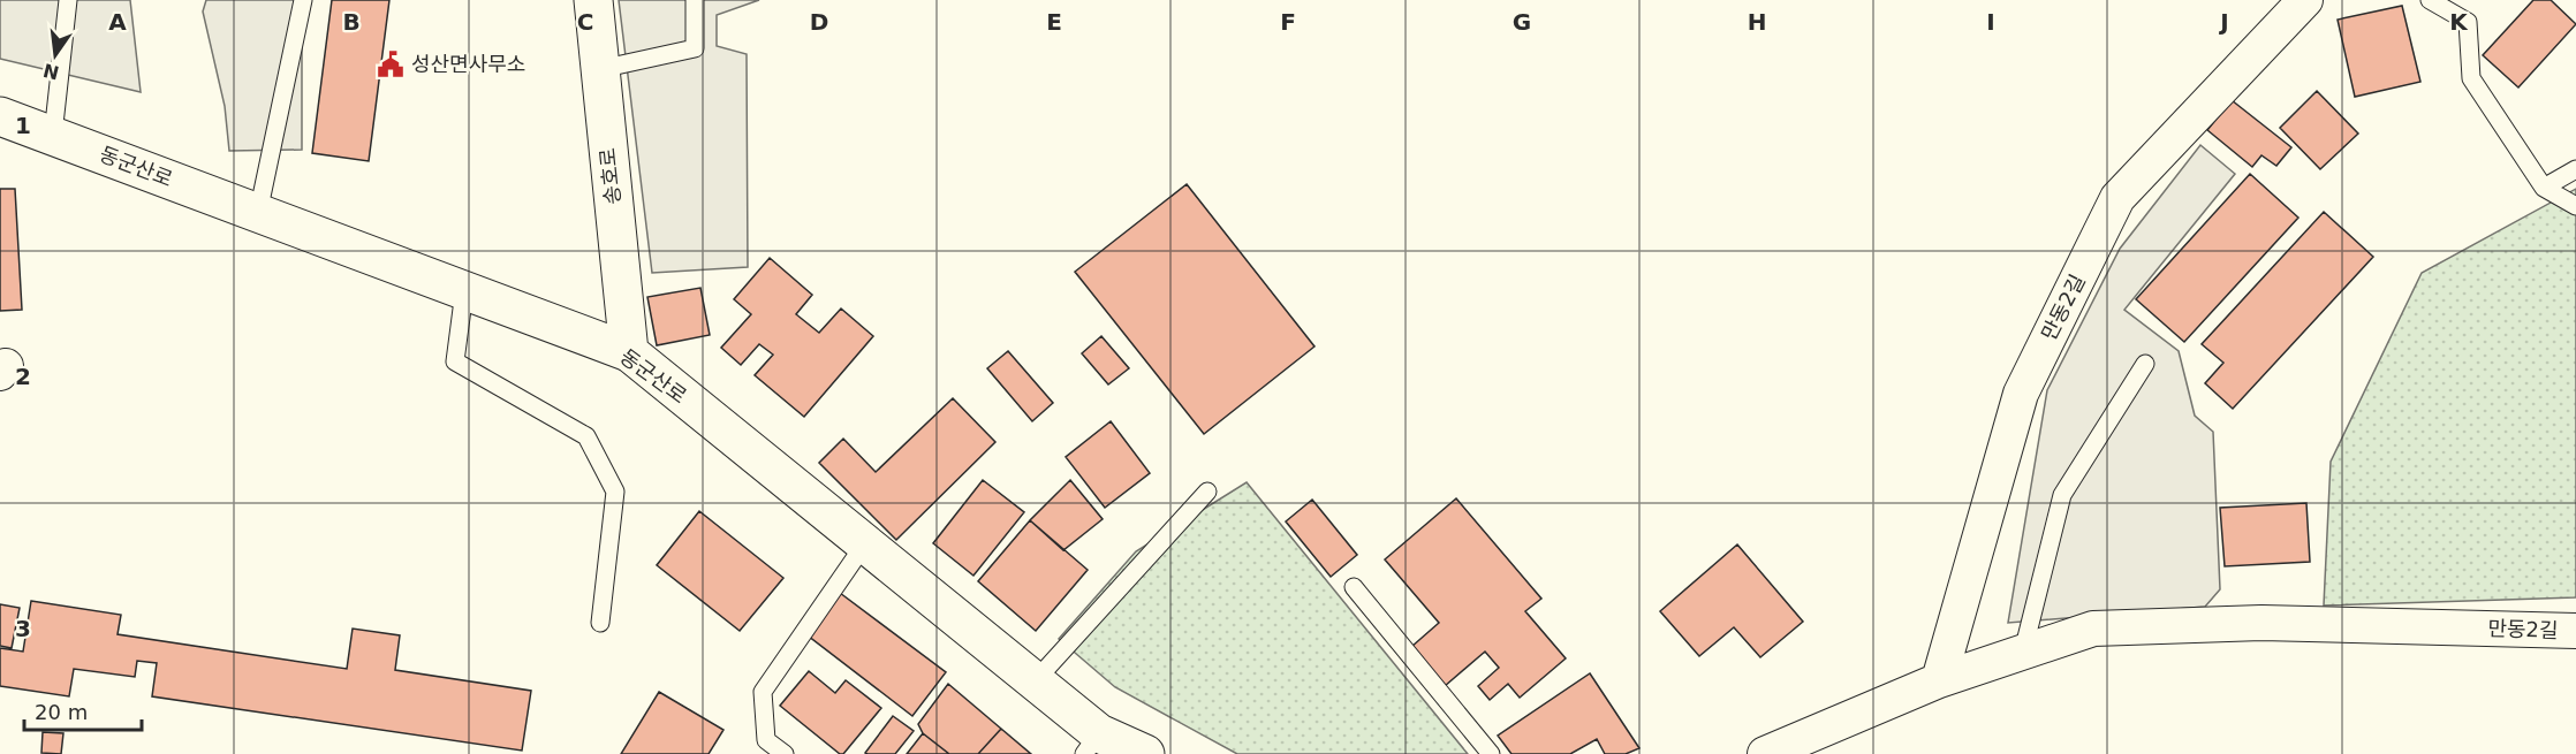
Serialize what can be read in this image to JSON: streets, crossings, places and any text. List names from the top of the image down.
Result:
{
  "streets": {
    "main road": ["동군산로", "송호로"],
    "street": ["만동2길"]
  },
  "crossings": [
    ["동군산로", "송호로"]
  ],
  "places": {
    "public building": ["성산면사무소"]
  },
  "scale_bar": "20 m",
  "north": "bottom",
  "grid": {
    "columns": [
      "A",
      "B",
      "C",
      "D",
      "E",
      "F",
      "G",
      "H",
      "I",
      "J",
      "K"
    ],
    "rows": ["1", "2", "3"]
  }
}
